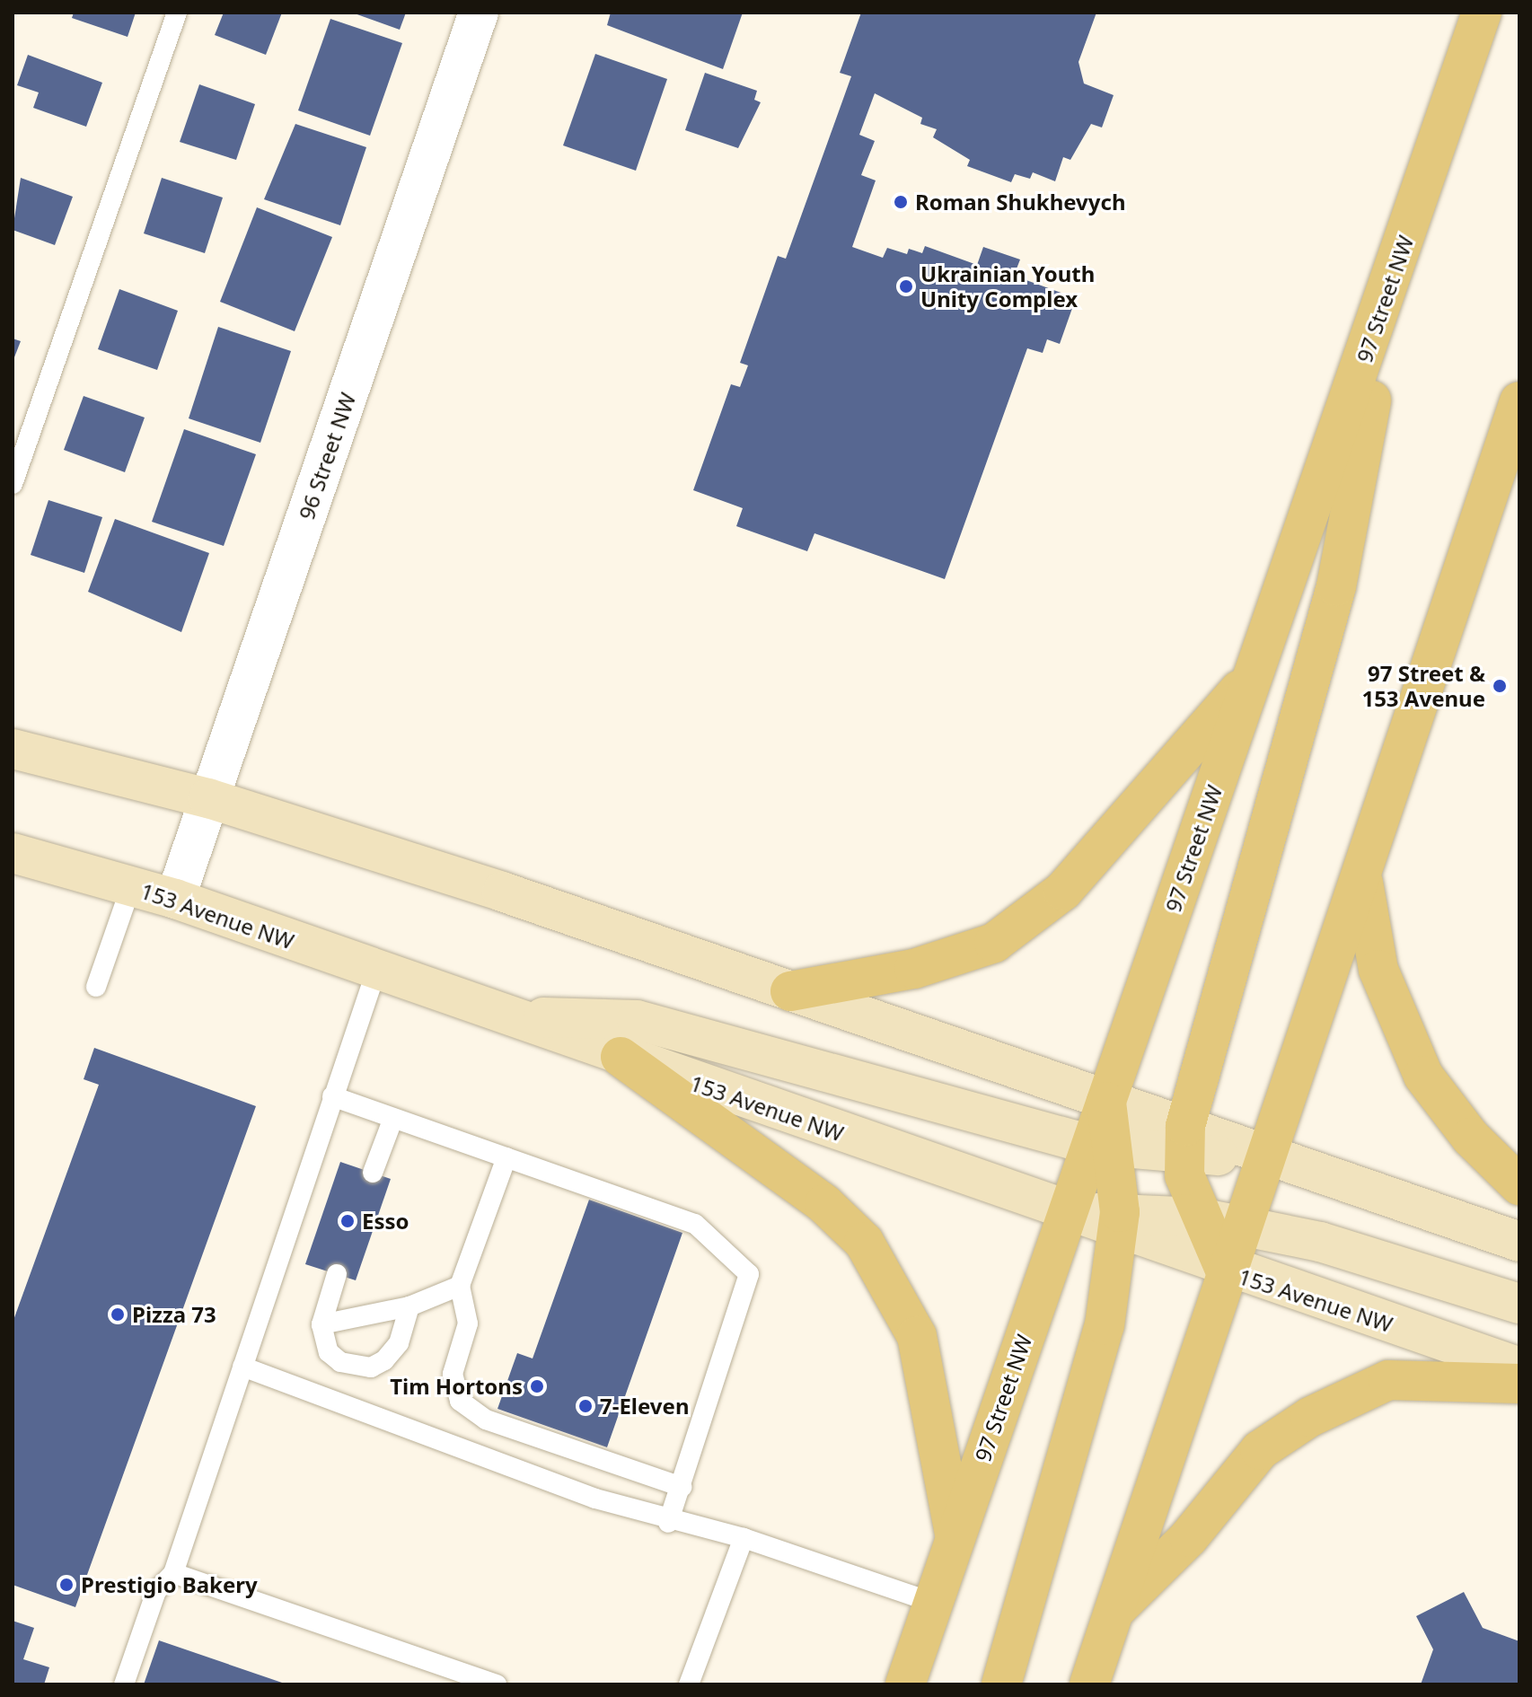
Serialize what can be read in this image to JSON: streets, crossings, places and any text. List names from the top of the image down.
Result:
{
  "streets": {
    "main road": ["97 Street NW", "153 Avenue NW"],
    "street": ["96 Street NW"]
  },
  "crossings": [
    ["97 Street NW", "153 Avenue NW"],
    ["96 Street NW", "153 Avenue NW"]
  ],
  "places": [
    "Roman Shukhevych",
    "Ukrainian Youth Unity Complex",
    "97 Street & 153 Avenue",
    "Esso",
    "Pizza 73",
    "Tim Hortons",
    "7-Eleven",
    "Prestigio Bakery"
  ]
}
